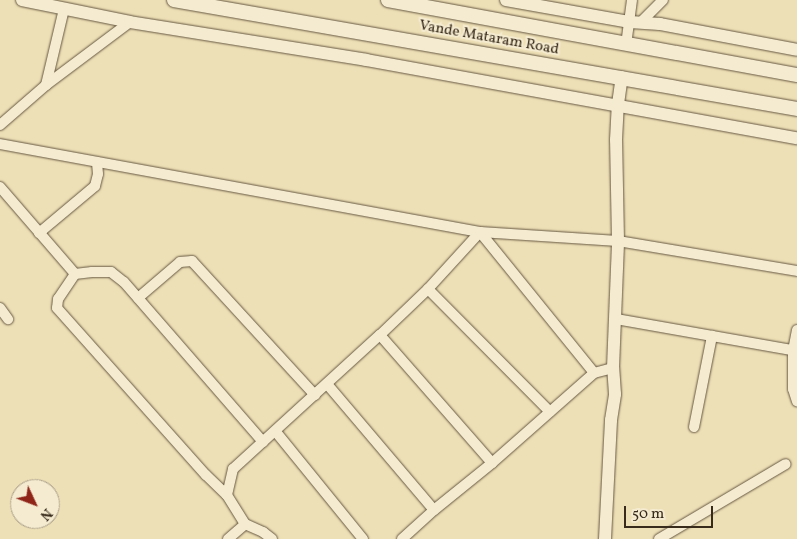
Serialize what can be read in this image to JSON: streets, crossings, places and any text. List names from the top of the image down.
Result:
{
  "streets": {
    "main road": ["Vande Mataram Road"]
  },
  "scale_bar": "50 m",
  "north": "bottom right"
}
